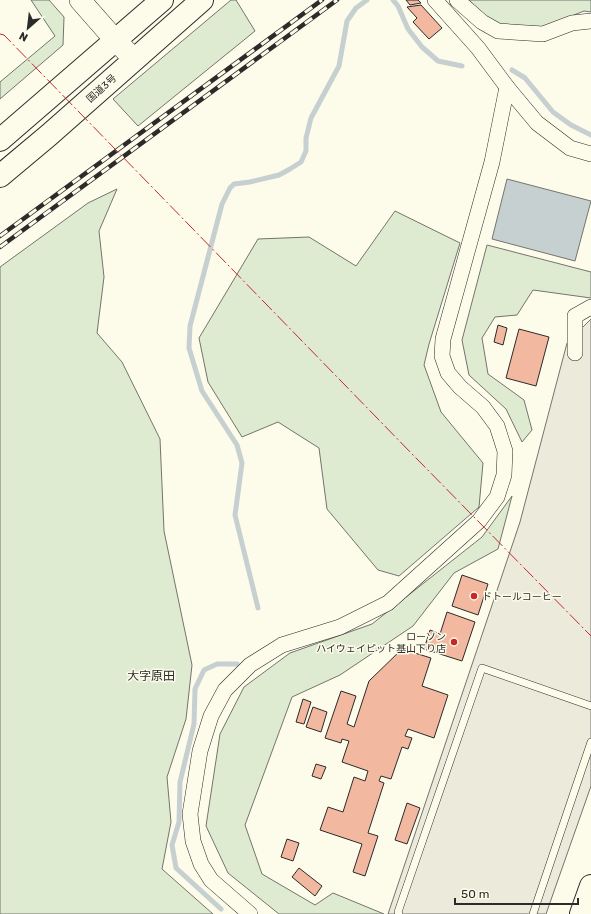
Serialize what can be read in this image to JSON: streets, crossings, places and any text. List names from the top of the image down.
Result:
{
  "streets": {
    "highway": ["国道3号"]
  },
  "districts": ["大字原田"],
  "places": ["ドトールコーヒー", "ローソン ハイウェイピット基山下り店"],
  "scale_bar": "50 m",
  "north": "bottom left"
}
